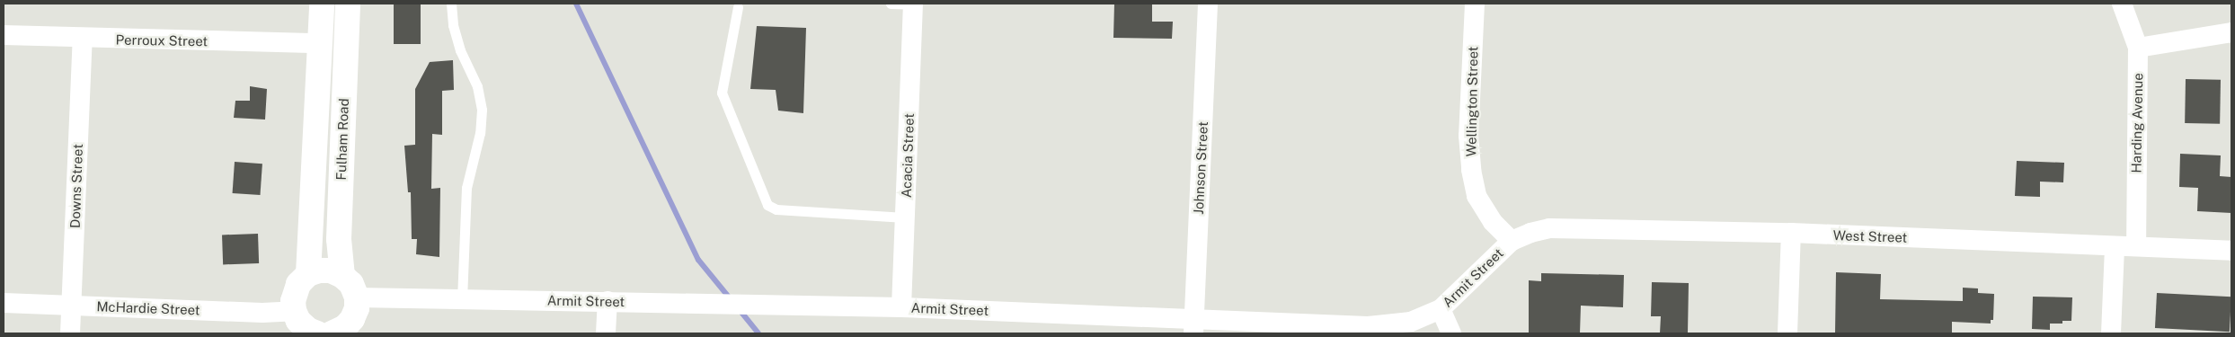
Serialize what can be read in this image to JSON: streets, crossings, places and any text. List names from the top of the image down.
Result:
{
  "streets": {
    "street": [
      "Perroux Street",
      "Wellington Street",
      "Harding Avenue",
      "Fulham Road",
      "Acacia Street",
      "Johnson Street",
      "Downs Street",
      "West Street",
      "Armit Street",
      "McHardie Street"
    ]
  },
  "crossings": [
    ["Perroux Street", "Fulham Road"],
    ["Perroux Street", "Downs Street"],
    ["Wellington Street", "West Street"],
    ["Wellington Street", "Armit Street"],
    ["Harding Avenue", "West Street"],
    ["Fulham Road", "Armit Street"],
    ["Fulham Road", "McHardie Street"],
    ["Acacia Street", "Armit Street"],
    ["Johnson Street", "Armit Street"],
    ["Downs Street", "McHardie Street"],
    ["West Street", "Armit Street"],
    ["Armit Street", "McHardie Street"]
  ]
}
